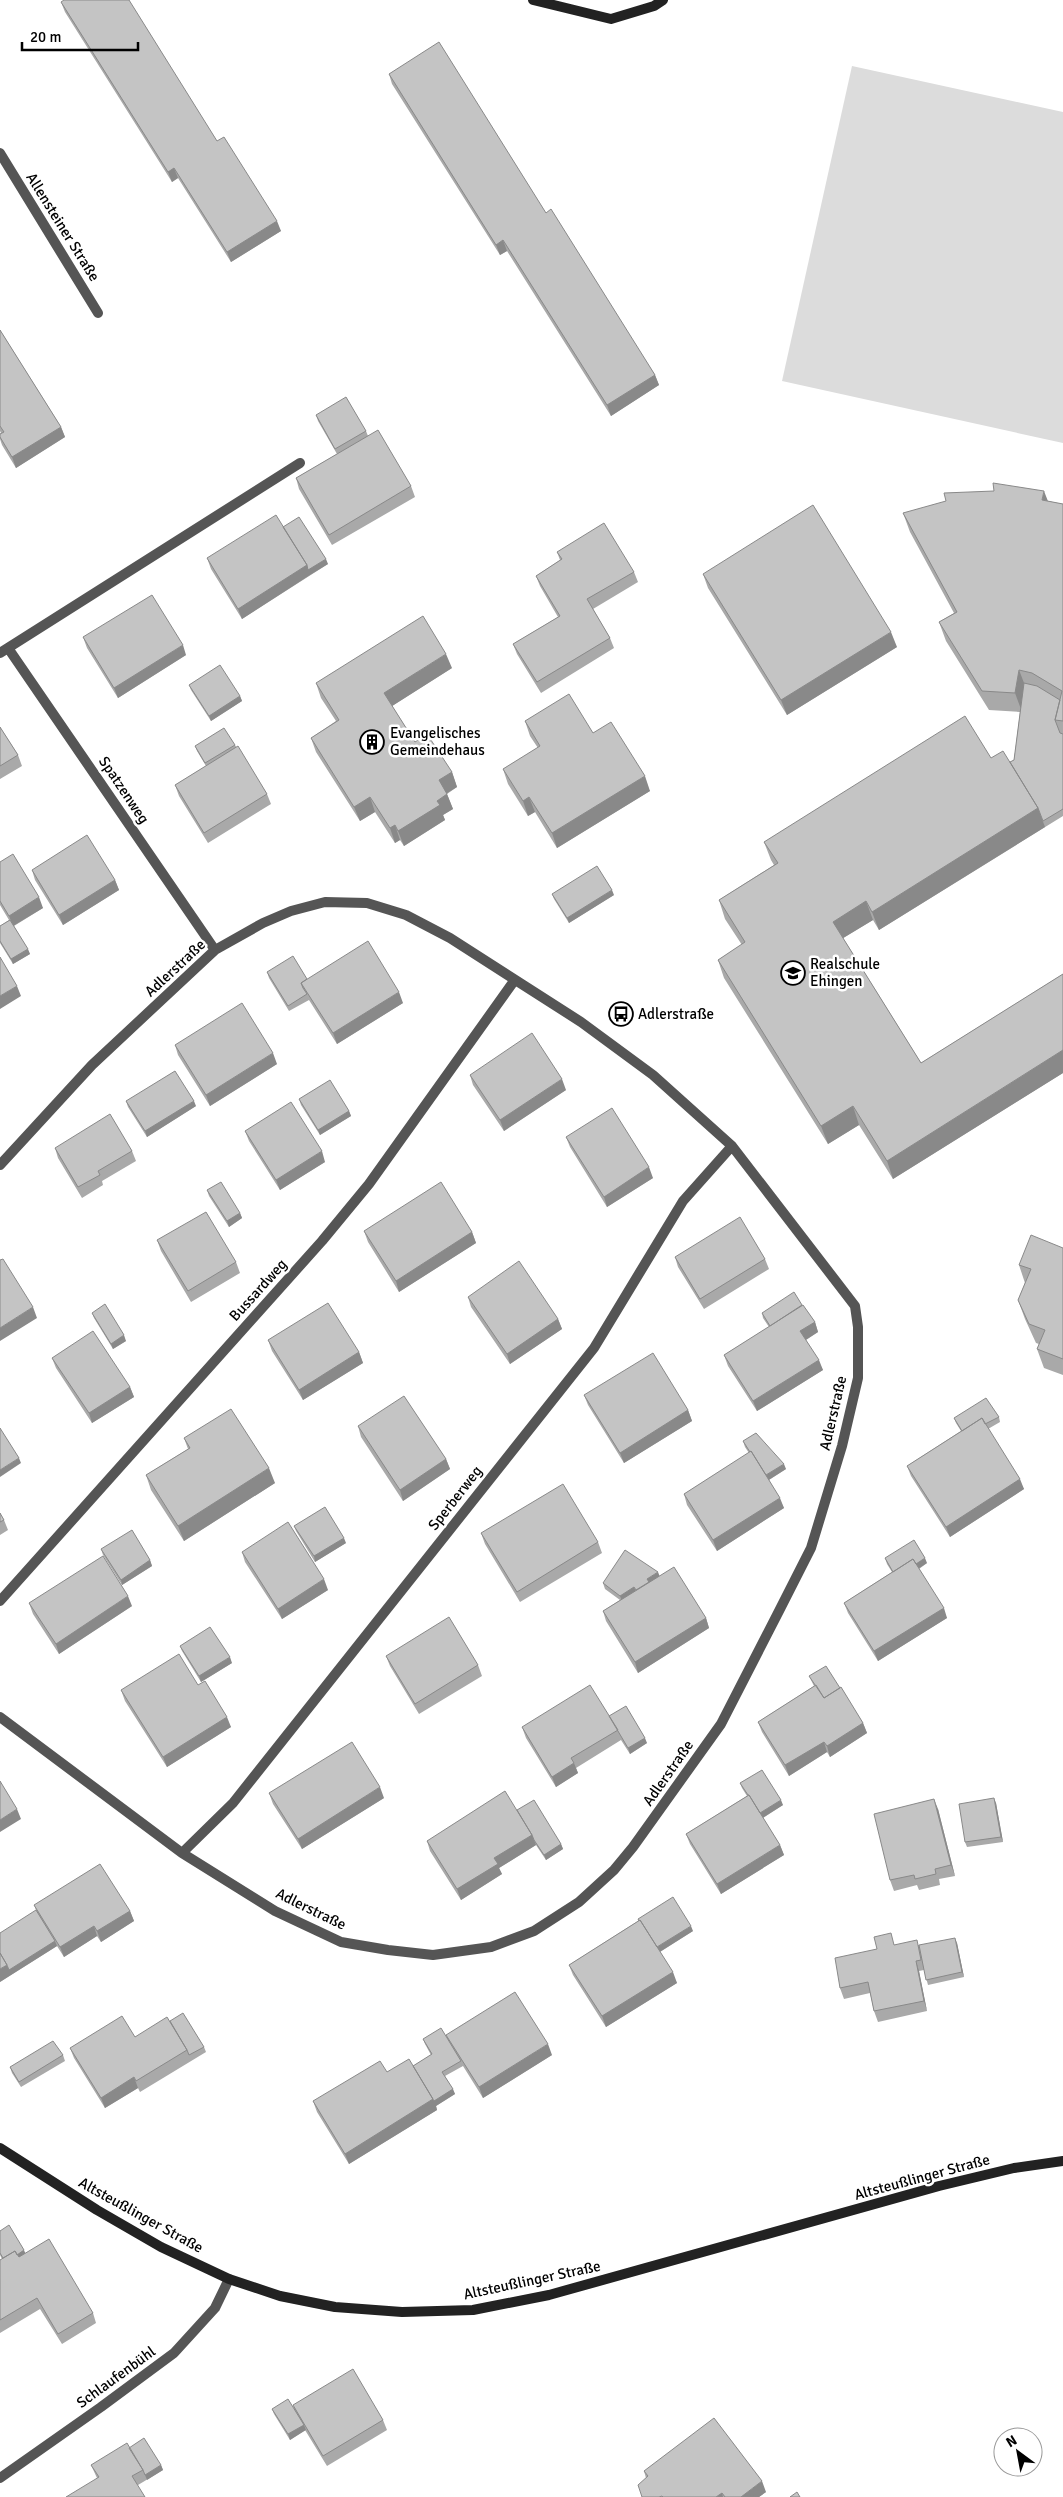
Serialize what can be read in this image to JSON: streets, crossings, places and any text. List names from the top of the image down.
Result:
{
  "streets": {
    "street": [
      "Allensteiner Straße",
      "Spatzenweg",
      "Adlerstraße",
      "Bussardweg",
      "Sperberweg",
      "Altsteußlinger Straße",
      "Schlaufenbühl"
    ]
  },
  "crossings": [
    ["Spatzenweg", "Adlerstraße"],
    ["Adlerstraße", "Bussardweg"],
    ["Adlerstraße", "Sperberweg"],
    ["Altsteußlinger Straße", "Schlaufenbühl"]
  ],
  "places": {
    "building": ["Evangelisches Gemeindehaus"],
    "school or university": ["Realschule Ehingen"],
    "bus stop": ["Adlerstraße"]
  },
  "scale_bar": "20 m",
  "north": "top left"
}
